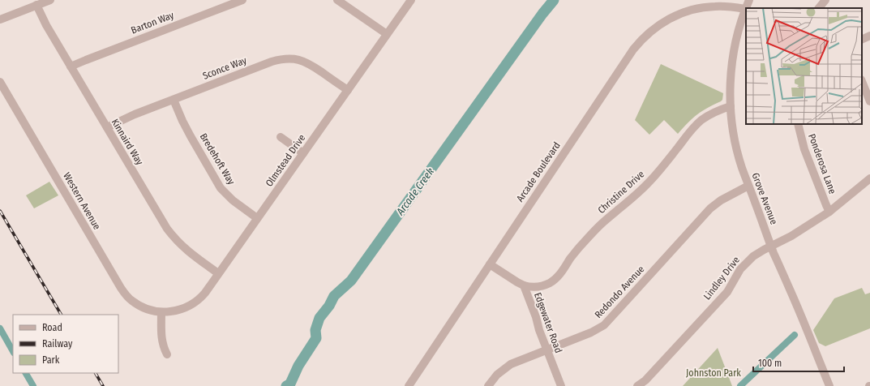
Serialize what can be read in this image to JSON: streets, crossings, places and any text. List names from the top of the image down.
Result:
{
  "streets": {
    "street": [
      "Barton Way",
      "Sconce Way",
      "Kinnaird Way",
      "Bredehoft Way",
      "Olmstead Drive",
      "Ponderosa Lane",
      "Arcade Boulevard",
      "Christine Drive",
      "Grove Avenue",
      "Western Avenue",
      "Lindley Drive",
      "Redondo Avenue",
      "Edgewater Road"
    ]
  },
  "crossings": [
    ["Barton Way", "Kinnaird Way"],
    ["Sconce Way", "Kinnaird Way"],
    ["Sconce Way", "Bredehoft Way"],
    ["Sconce Way", "Olmstead Drive"],
    ["Kinnaird Way", "Olmstead Drive"],
    ["Bredehoft Way", "Olmstead Drive"],
    ["Olmstead Drive", "Western Avenue"],
    ["Ponderosa Lane", "Lindley Drive"],
    ["Arcade Boulevard", "Grove Avenue"],
    ["Arcade Boulevard", "Edgewater Road"],
    ["Christine Drive", "Grove Avenue"],
    ["Christine Drive", "Edgewater Road"],
    ["Grove Avenue", "Lindley Drive"],
    ["Grove Avenue", "Redondo Avenue"],
    ["Redondo Avenue", "Edgewater Road"]
  ],
  "water": ["Arcade Creek"],
  "parks": ["Johnston Park"],
  "legend": ["Road", "Railway", "Park"],
  "scale_bar": "100 m"
}
